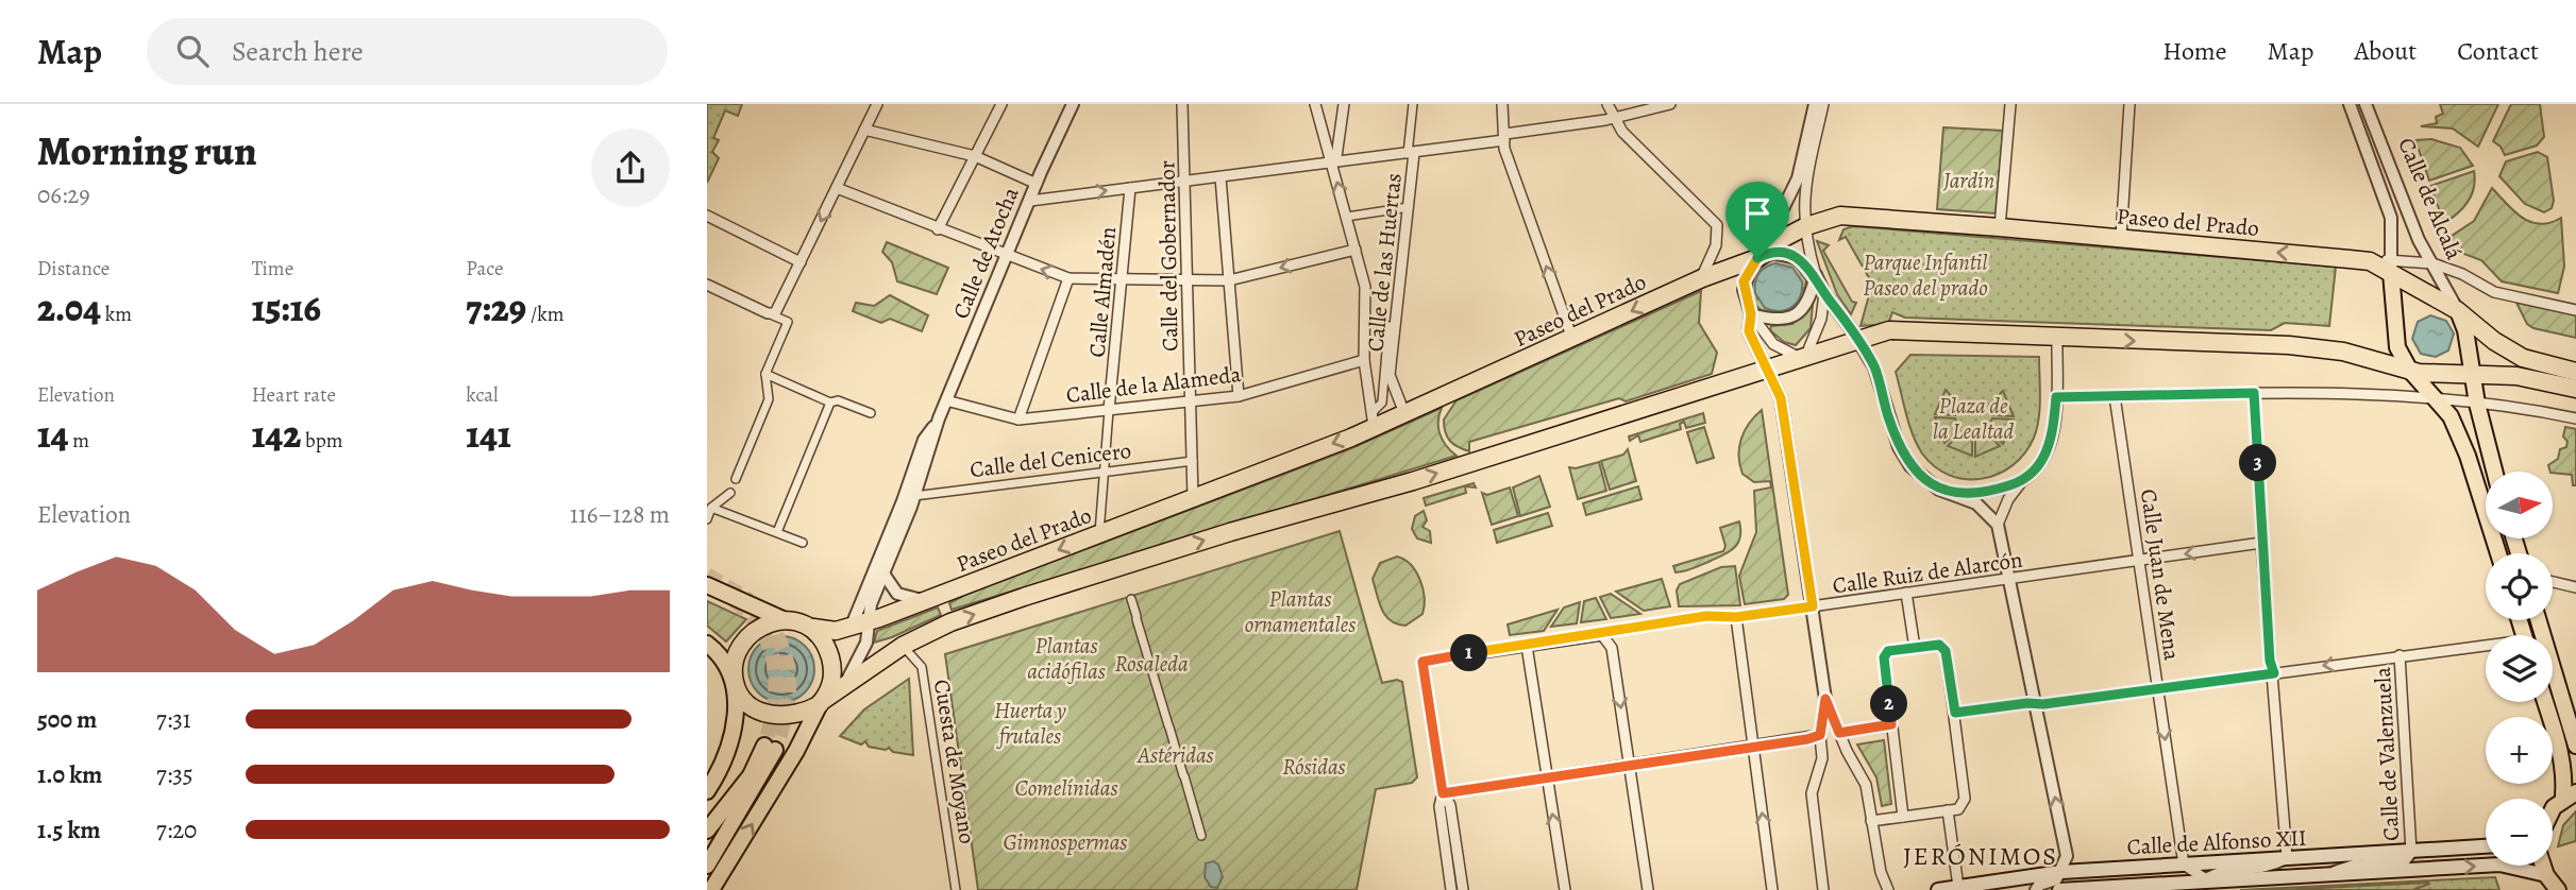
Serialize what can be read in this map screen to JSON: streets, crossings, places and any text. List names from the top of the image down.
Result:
{
  "streets": {
    "highway": ["Paseo del Prado"],
    "main road": ["Calle de Alfonso XII"],
    "street": [
      "Calle de Alcalá",
      "Calle de Atocha",
      "Calle del Gobernador",
      "Calle de las Huertas",
      "Calle Almadén",
      "Calle de la Alameda",
      "Calle del Cenicero",
      "Calle Ruiz de Alarcón",
      "Calle Juan de Mena",
      "Calle de Valenzuela",
      "Cuesta de Moyano"
    ]
  },
  "crossings": [
    ["Calle de Alcalá", "Paseo del Prado"],
    ["Paseo del Prado", "Calle de Atocha"],
    ["Paseo del Prado", "Calle del Gobernador"],
    ["Paseo del Prado", "Calle de las Huertas"],
    ["Paseo del Prado", "Calle Almadén"],
    ["Calle de Atocha", "Calle de la Alameda"],
    ["Calle de Atocha", "Calle del Cenicero"],
    ["Calle del Gobernador", "Calle de la Alameda"],
    ["Calle del Gobernador", "Calle del Cenicero"],
    ["Calle Almadén", "Calle de la Alameda"],
    ["Calle Almadén", "Calle del Cenicero"],
    ["Calle Ruiz de Alarcón", "Calle Juan de Mena"],
    ["Calle Juan de Mena", "Calle de Alfonso XII"],
    ["Calle de Valenzuela", "Calle de Alfonso XII"]
  ],
  "one_way": ["Calle Juan de Mena"],
  "districts": ["JERÓNIMOS"],
  "parks": [
    "Jardín",
    "Parque Infantil Paseo del prado",
    "Plaza de la Lealtad",
    "Plantas ornamentales",
    "Plantas acidófilas",
    "Rosaleda",
    "Huerta y frutales",
    "Astéridas",
    "Rósidas",
    "Comelínidas",
    "Gimnospermas"
  ],
  "north": "right",
  "page": {
    "header": "Map",
    "search": "Search here",
    "nav": [
      "Home",
      "Map",
      "About",
      "Contact"
    ],
    "heading": ["Morning run", "06:29"],
    "stats": [
      ["Distance", "2.04 km"],
      ["Time", "15:16"],
      ["Pace", "7:29 /km"],
      ["Elevation", "14 m"],
      ["Heart rate", "142 bpm"],
      ["kcal", "141"]
    ],
    "pins": ["3", "1", "2"],
    "map_buttons": ["+", "−"],
    "chart": ["Elevation", "116–128 m"],
    "list": [
      {
        "name": "500 m",
        "note": "7:31"
      },
      {
        "name": "1.0 km",
        "note": "7:35"
      },
      {
        "name": "1.5 km",
        "note": "7:20"
      }
    ]
  }
}
